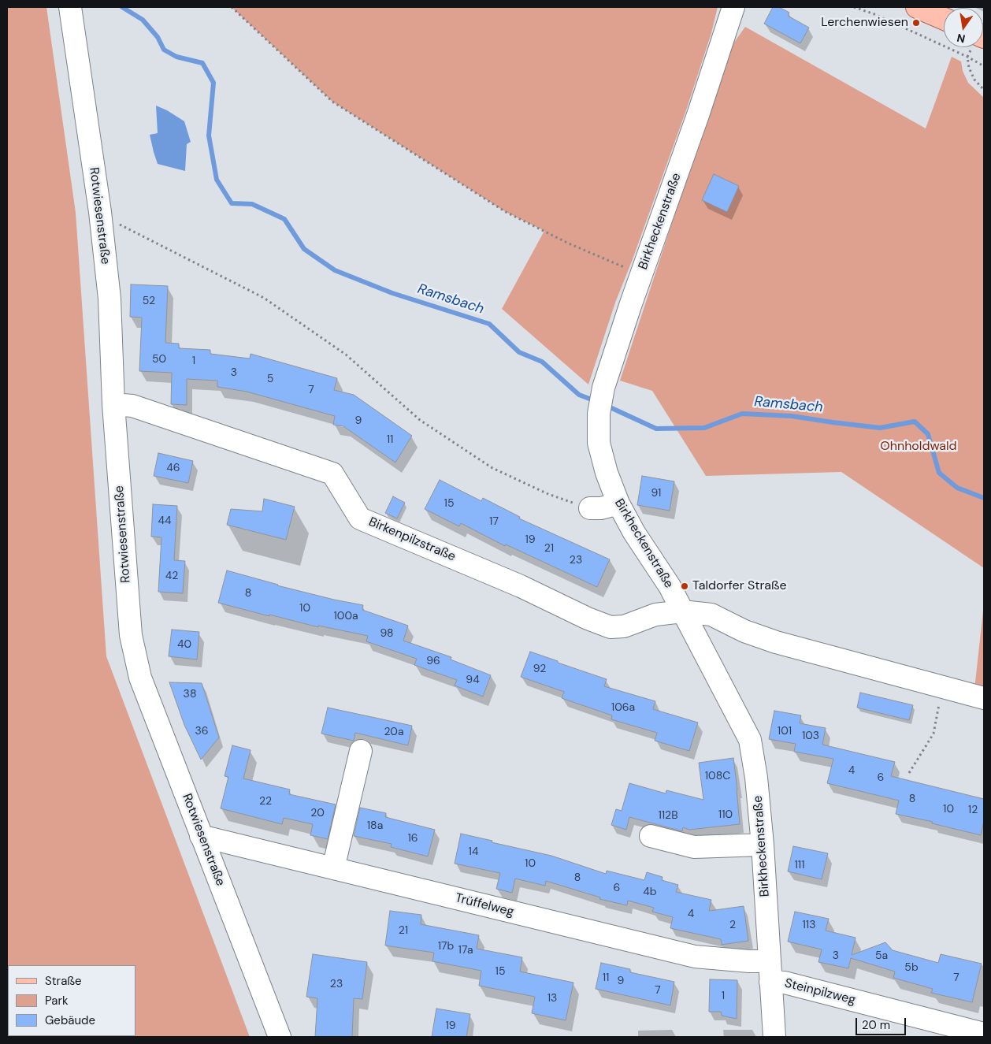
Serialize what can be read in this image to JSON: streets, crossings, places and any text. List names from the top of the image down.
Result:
{
  "streets": {
    "street": [
      "Rotwiesenstraße",
      "Birkheckenstraße",
      "Birkenpilzstraße",
      "Trüffelweg",
      "Steinpilzweg"
    ]
  },
  "crossings": [
    ["Rotwiesenstraße", "Birkenpilzstraße"],
    ["Rotwiesenstraße", "Trüffelweg"],
    ["Birkheckenstraße", "Birkenpilzstraße"],
    ["Birkheckenstraße", "Trüffelweg"],
    ["Birkheckenstraße", "Steinpilzweg"],
    ["Trüffelweg", "Steinpilzweg"]
  ],
  "water": ["Ramsbach"],
  "parks": ["Ohnholdwald"],
  "places": ["Lerchenwiesen", "Taldorfer Straße"],
  "house_numbers": [
    "52",
    "50",
    "1",
    "3",
    "5",
    "7",
    "9",
    "11",
    "46",
    "91",
    "15",
    "44",
    "17",
    "19",
    "21",
    "23",
    "42",
    "8",
    "10",
    "100a",
    "98",
    "40",
    "96",
    "92",
    "94",
    "38",
    "106a",
    "36",
    "101",
    "20a",
    "103",
    "4",
    "108C",
    "6",
    "8",
    "22",
    "10",
    "12",
    "20",
    "110",
    "112B",
    "18a",
    "16",
    "14",
    "10",
    "111",
    "8",
    "6",
    "4b",
    "4",
    "2",
    "113",
    "21",
    "17b",
    "17a",
    "3",
    "5a",
    "5b",
    "15",
    "11",
    "7",
    "9",
    "23",
    "7",
    "1",
    "13",
    "19"
  ],
  "legend": ["Straße", "Park", "Gebäude"],
  "scale_bar": "20 m",
  "north": "bottom"
}
